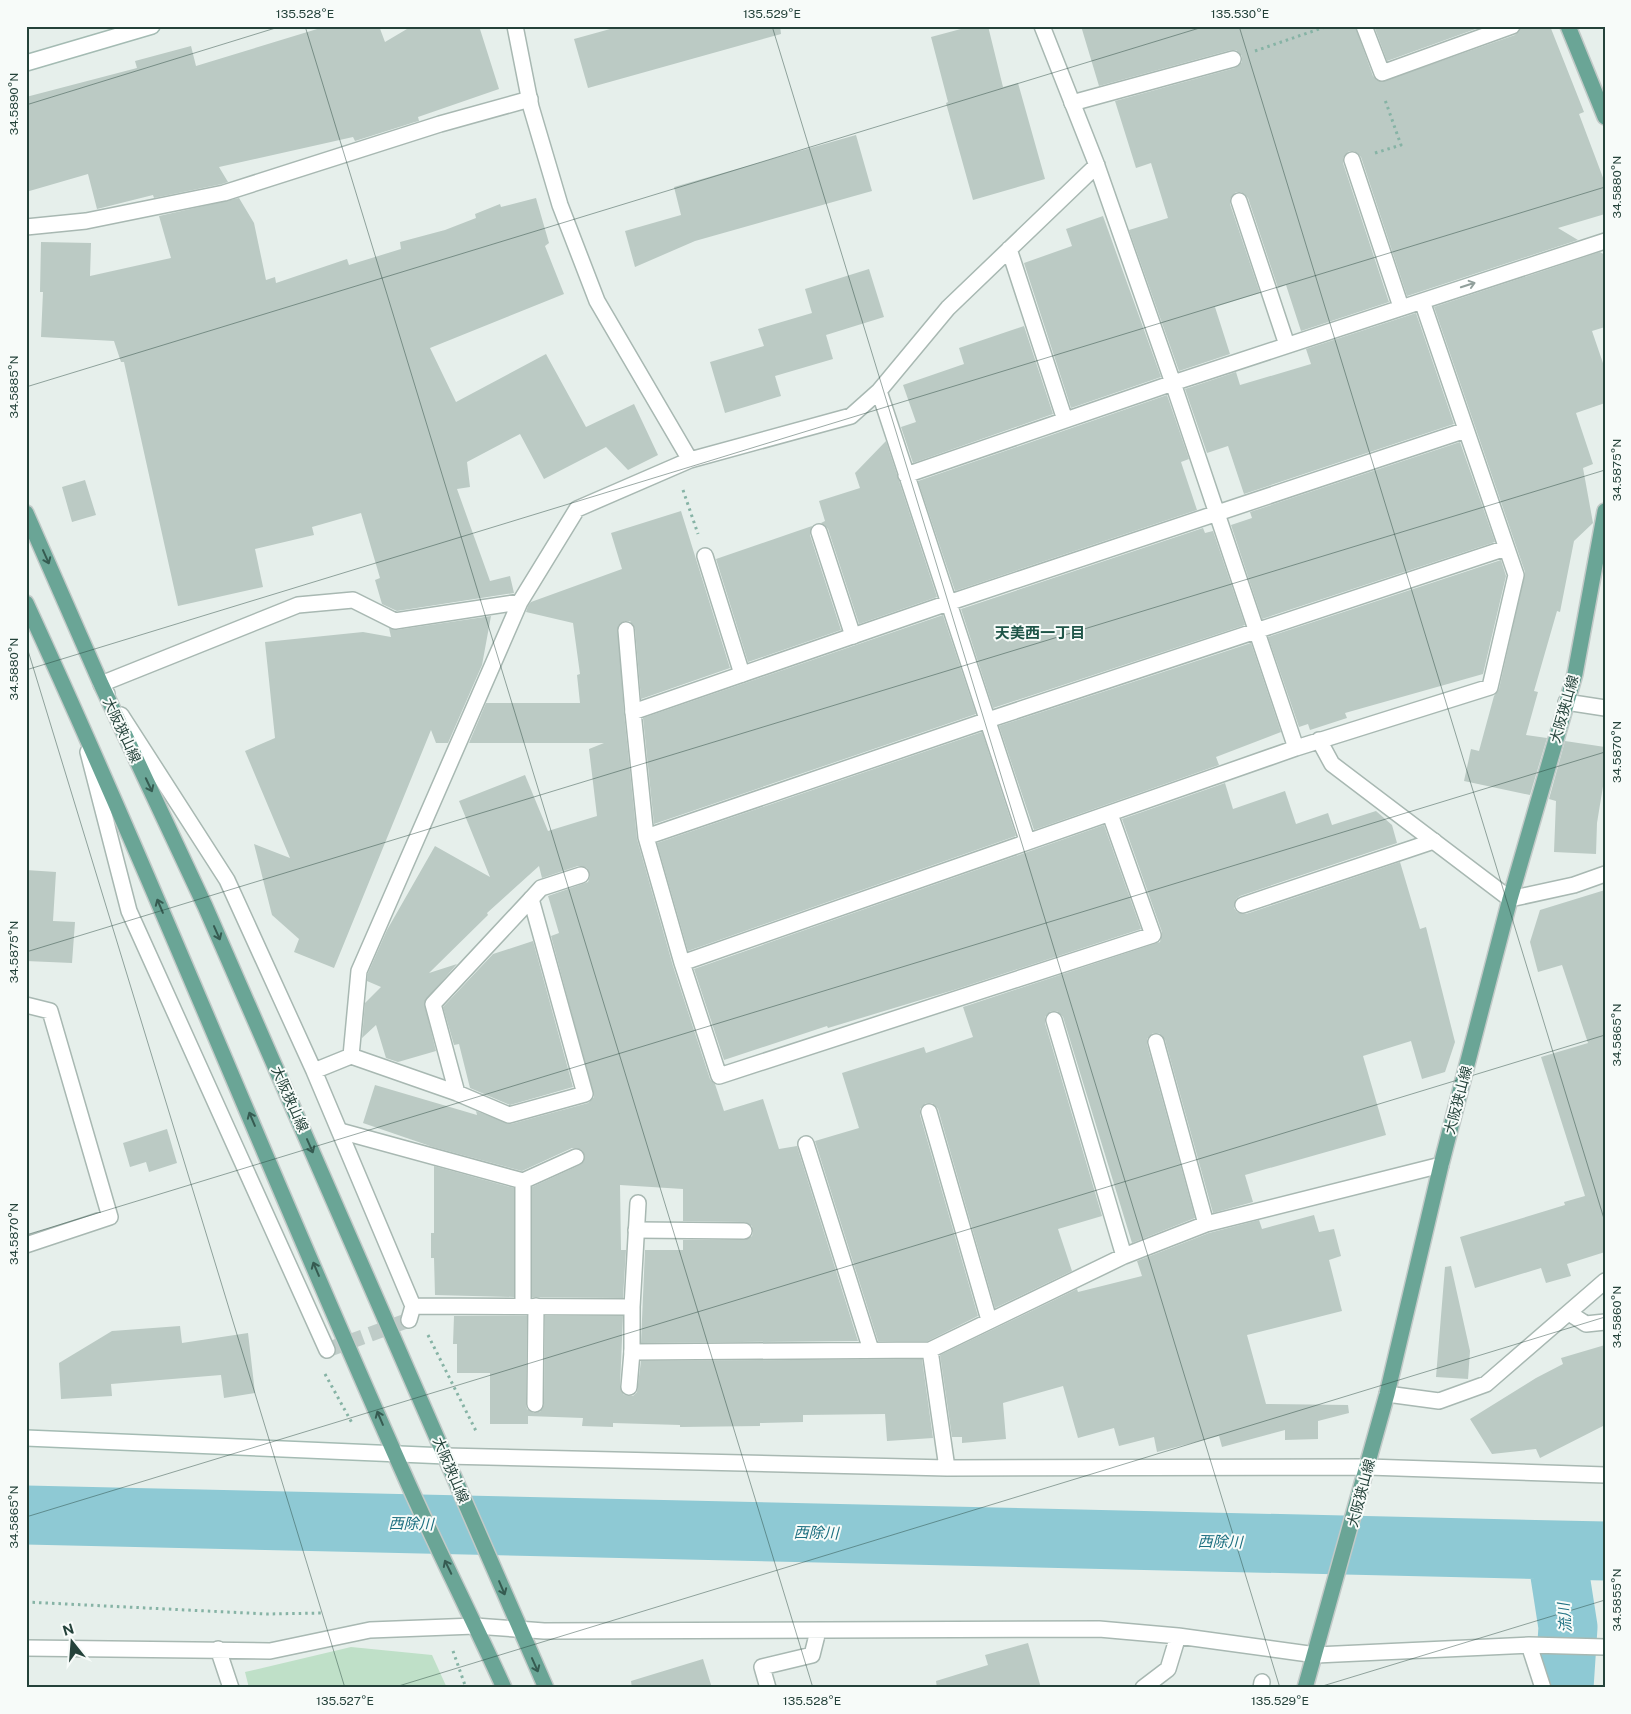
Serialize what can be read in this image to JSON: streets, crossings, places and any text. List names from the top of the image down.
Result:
{
  "streets": {
    "main road": ["大阪狭山線"]
  },
  "districts": ["天美西一丁目"],
  "water": ["西除川", "流川"],
  "north": "top",
  "coordinates": [
    "135.528°E",
    "135.529°E",
    "135.530°E",
    "34.5890°N",
    "34.5880°N",
    "34.5885°N",
    "34.5875°N",
    "34.5870°N",
    "34.5865°N",
    "34.5860°N",
    "34.5855°N",
    "135.527°E"
  ]
}
